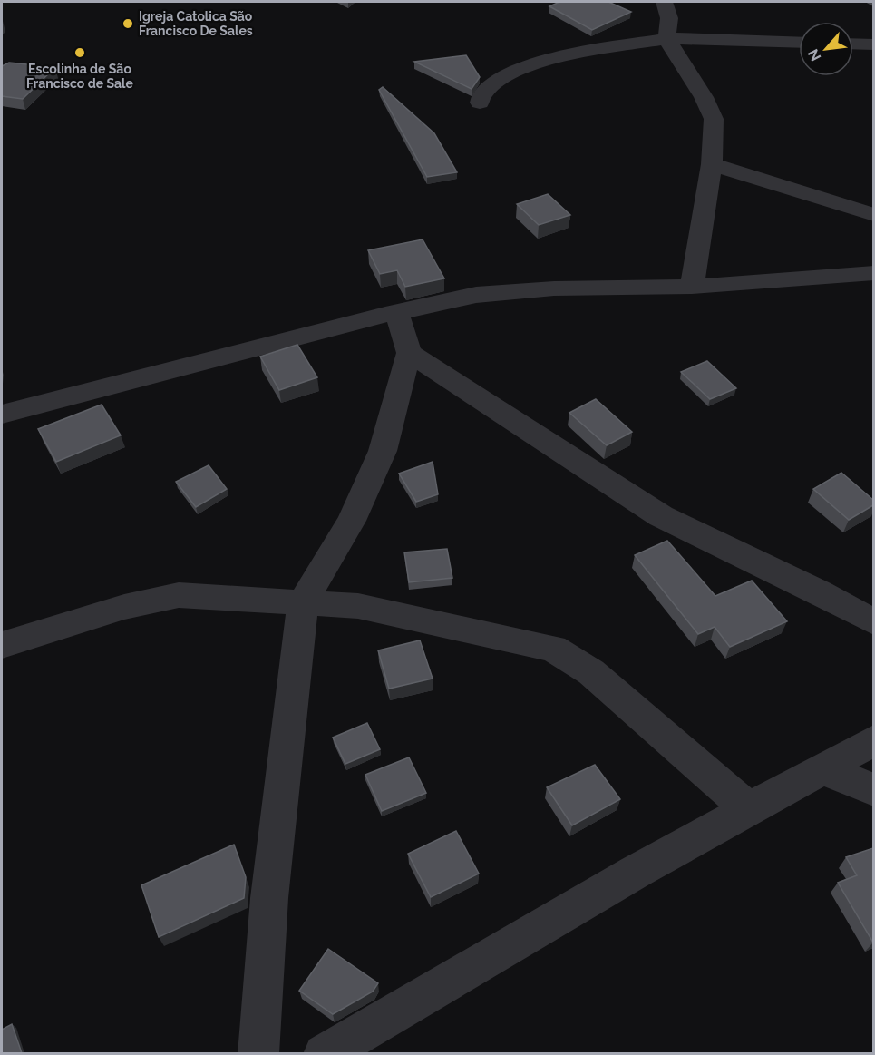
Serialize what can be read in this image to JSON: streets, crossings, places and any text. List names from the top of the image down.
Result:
{
  "places": ["Igreja Catolica São Francisco De Sales", "Escolinha de São Francisco de Sale"],
  "north": "bottom left"
}
